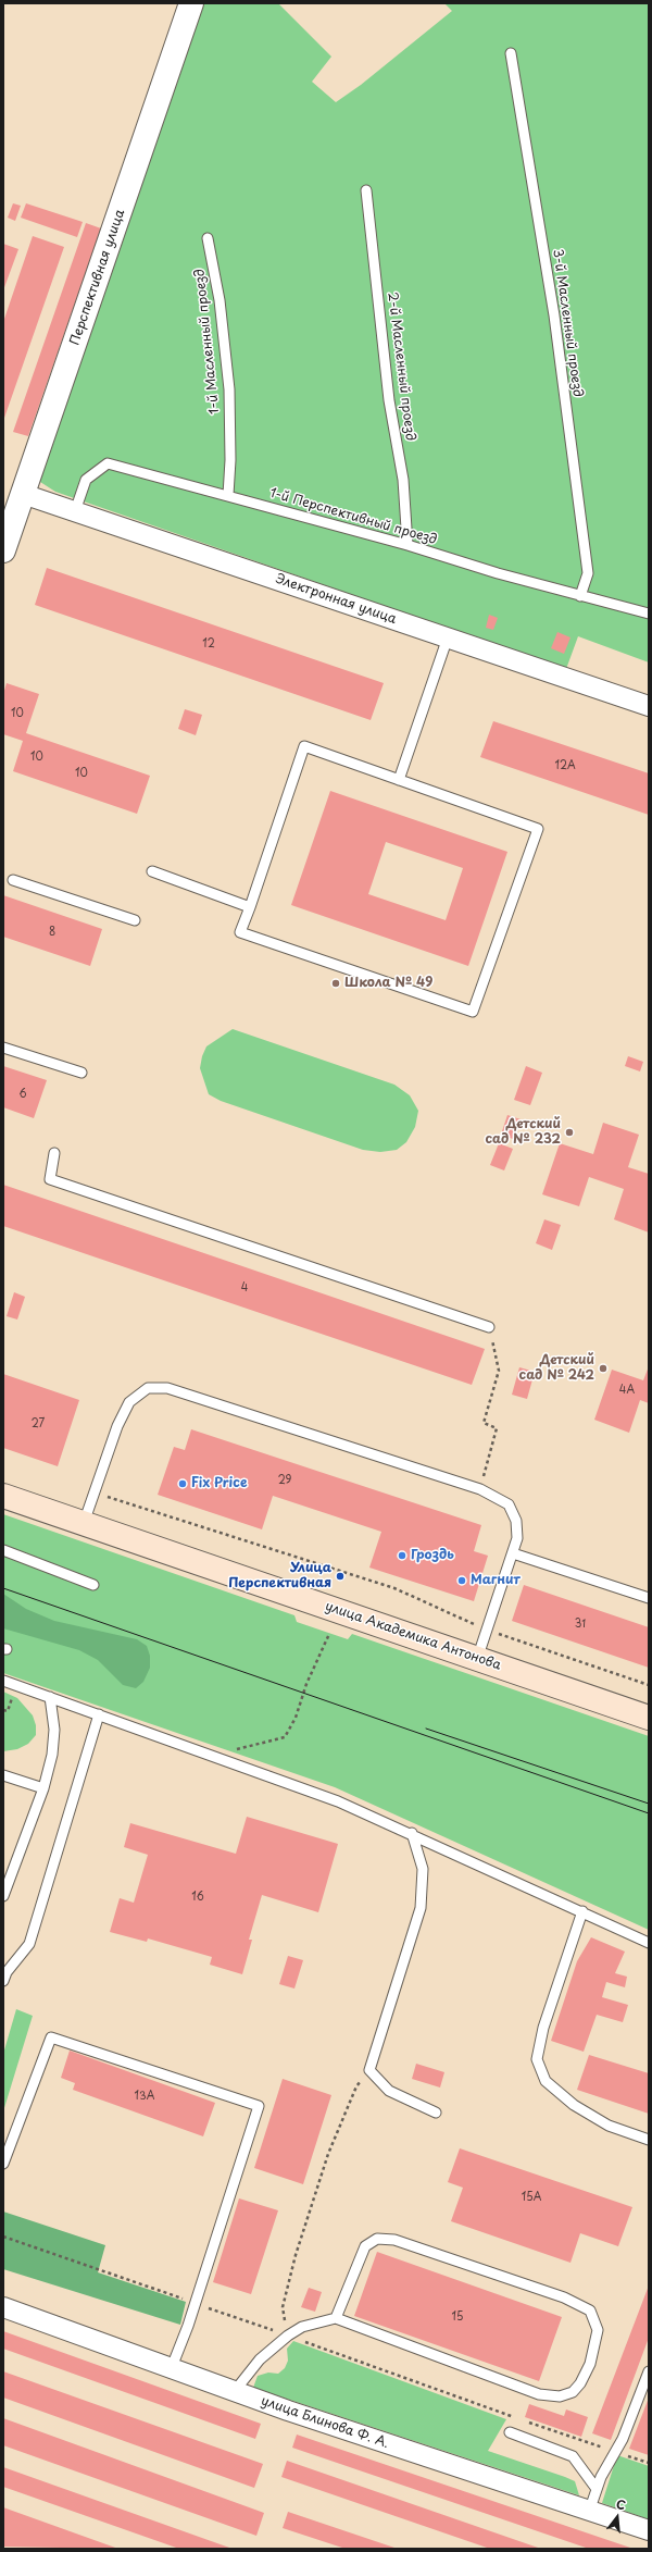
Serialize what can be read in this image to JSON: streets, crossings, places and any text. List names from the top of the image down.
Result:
{
  "streets": {
    "main road": ["улица Академика Антонова"],
    "street": ["Перспективная улица", "Электронная улица", "улица Блинова Ф. А."],
    "lane": [
      "3-й Масленный проезд",
      "1-й Масленный проезд",
      "2-й Масленный проезд",
      "1-й Перспективный проезд"
    ]
  },
  "crossings": [
    ["Перспективная улица", "Электронная улица"],
    ["3-й Масленный проезд", "1-й Перспективный проезд"],
    ["1-й Масленный проезд", "1-й Перспективный проезд"],
    ["2-й Масленный проезд", "1-й Перспективный проезд"],
    ["1-й Перспективный проезд", "Электронная улица"]
  ],
  "places": [
    "Школа № 49",
    "Детский сад № 232",
    "Детский сад № 242",
    "Fix Price",
    "Гроздь",
    "Улица Перспективная",
    "Магнит"
  ],
  "house_numbers": [
    "12",
    "10",
    "10",
    "12А",
    "10",
    "8",
    "6",
    "4",
    "4А",
    "27",
    "29",
    "31",
    "16",
    "13А",
    "15А",
    "15"
  ],
  "north": "top"
}
